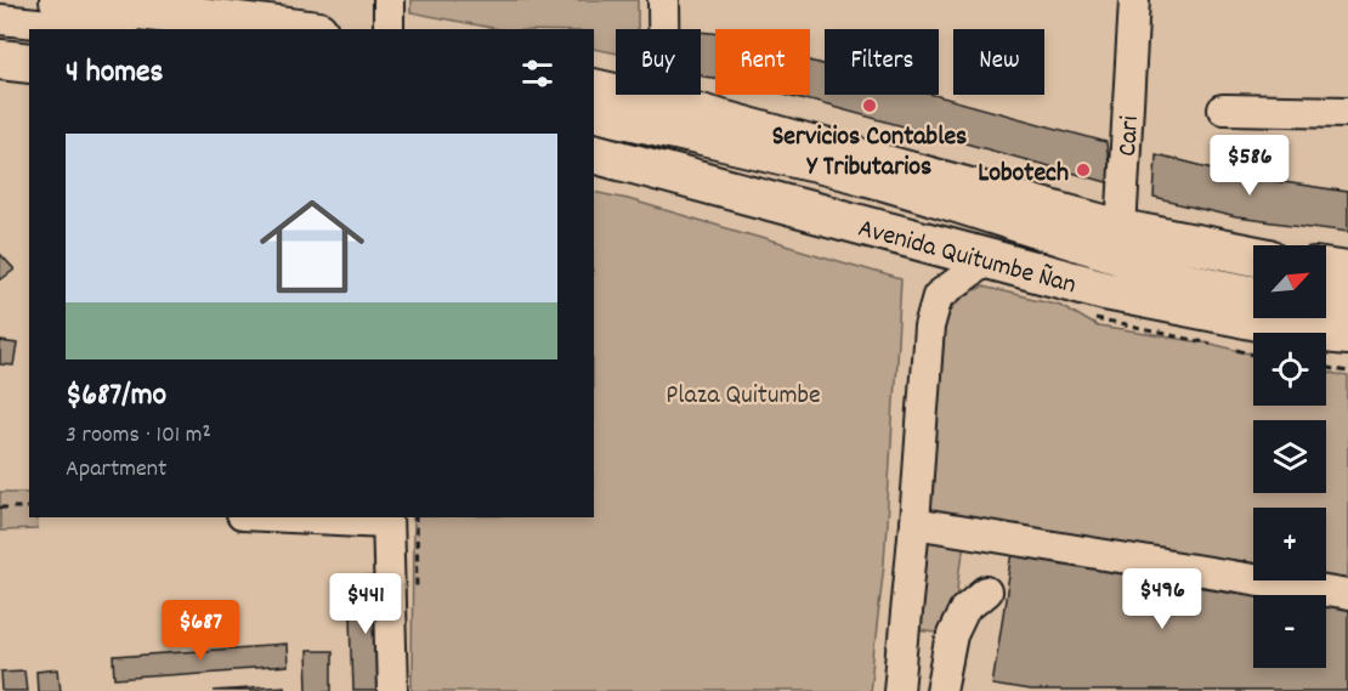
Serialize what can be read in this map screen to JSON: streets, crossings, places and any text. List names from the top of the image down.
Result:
{
  "streets": {
    "main road": ["Avenida Quitumbe Ñan"],
    "street": ["Cari"]
  },
  "parks": ["Plaza Quitumbe"],
  "places": ["Servicios Contables Y Tributarios", "Lobotech"],
  "north": "top right",
  "page": {
    "chip": [
      "Buy",
      "Rent",
      "Filters",
      "New"
    ],
    "heading": "4 homes",
    "list": [
      {
        "name": "$687/mo",
        "note": "3 rooms · 101 m² · Apartment"
      }
    ],
    "price": [
      "$586",
      "$496",
      "$441",
      "$687"
    ],
    "map_buttons": ["+", "−"]
  }
}
